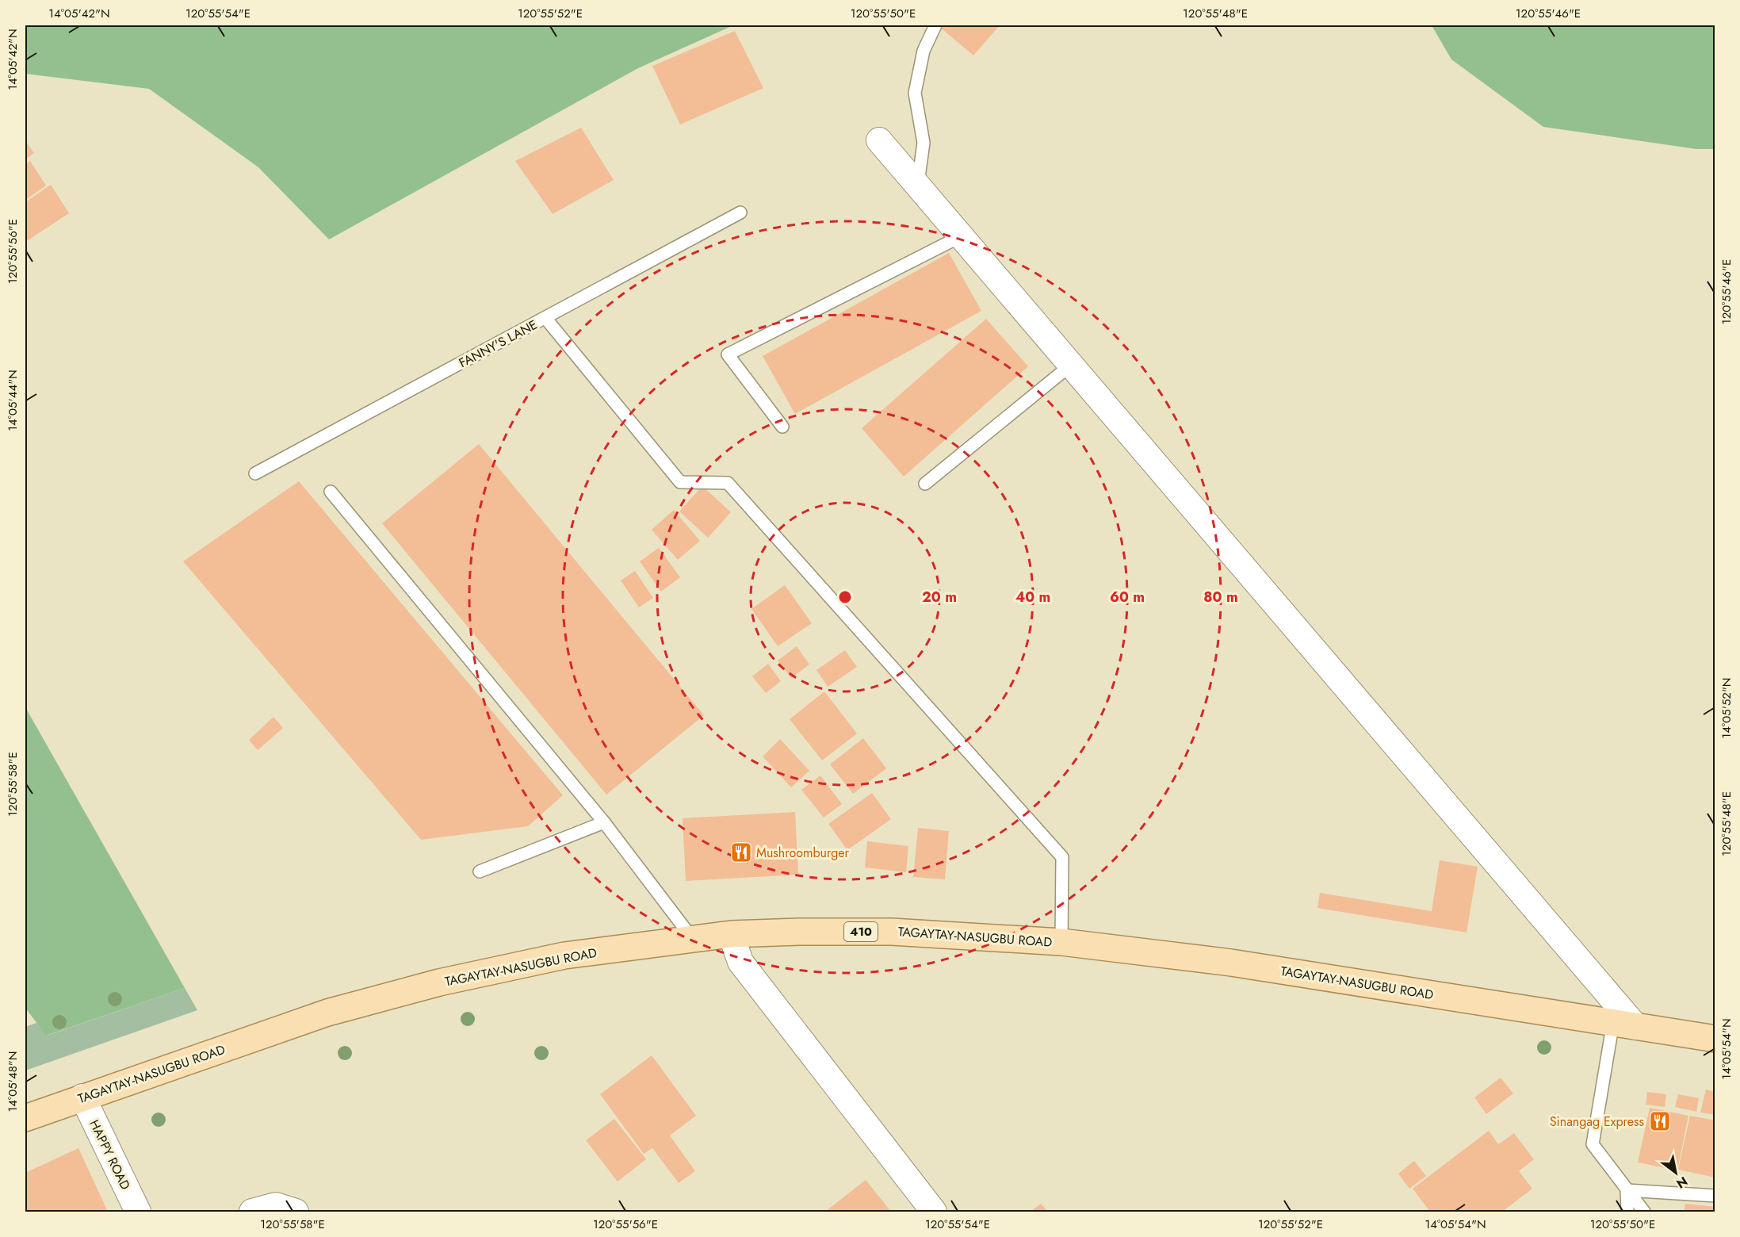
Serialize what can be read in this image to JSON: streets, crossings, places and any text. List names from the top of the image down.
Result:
{
  "streets": {
    "main road": ["410", "TAGAYTAY-NASUGBU ROAD"],
    "street": ["HAPPY ROAD"],
    "lane": ["FANNY'S LANE"]
  },
  "crossings": [
    ["TAGAYTAY-NASUGBU ROAD", "HAPPY ROAD"]
  ],
  "places": {
    "restaurant": ["Mushroomburger", "Sinangag Express"]
  },
  "north": "bottom right",
  "coordinates": [
    "14°05'42\"N",
    "120°55'54\"E",
    "120°55'52\"E",
    "120°55'50\"E",
    "120°55'48\"E",
    "120°55'46\"E",
    "120°55'56\"E",
    "14°05'44\"N",
    "14°05'52\"N",
    "120°55'58\"E",
    "14°05'54\"N",
    "14°05'48\"N"
  ],
  "rings": [
    "20 m",
    "40 m",
    "60 m",
    "80 m"
  ]
}
